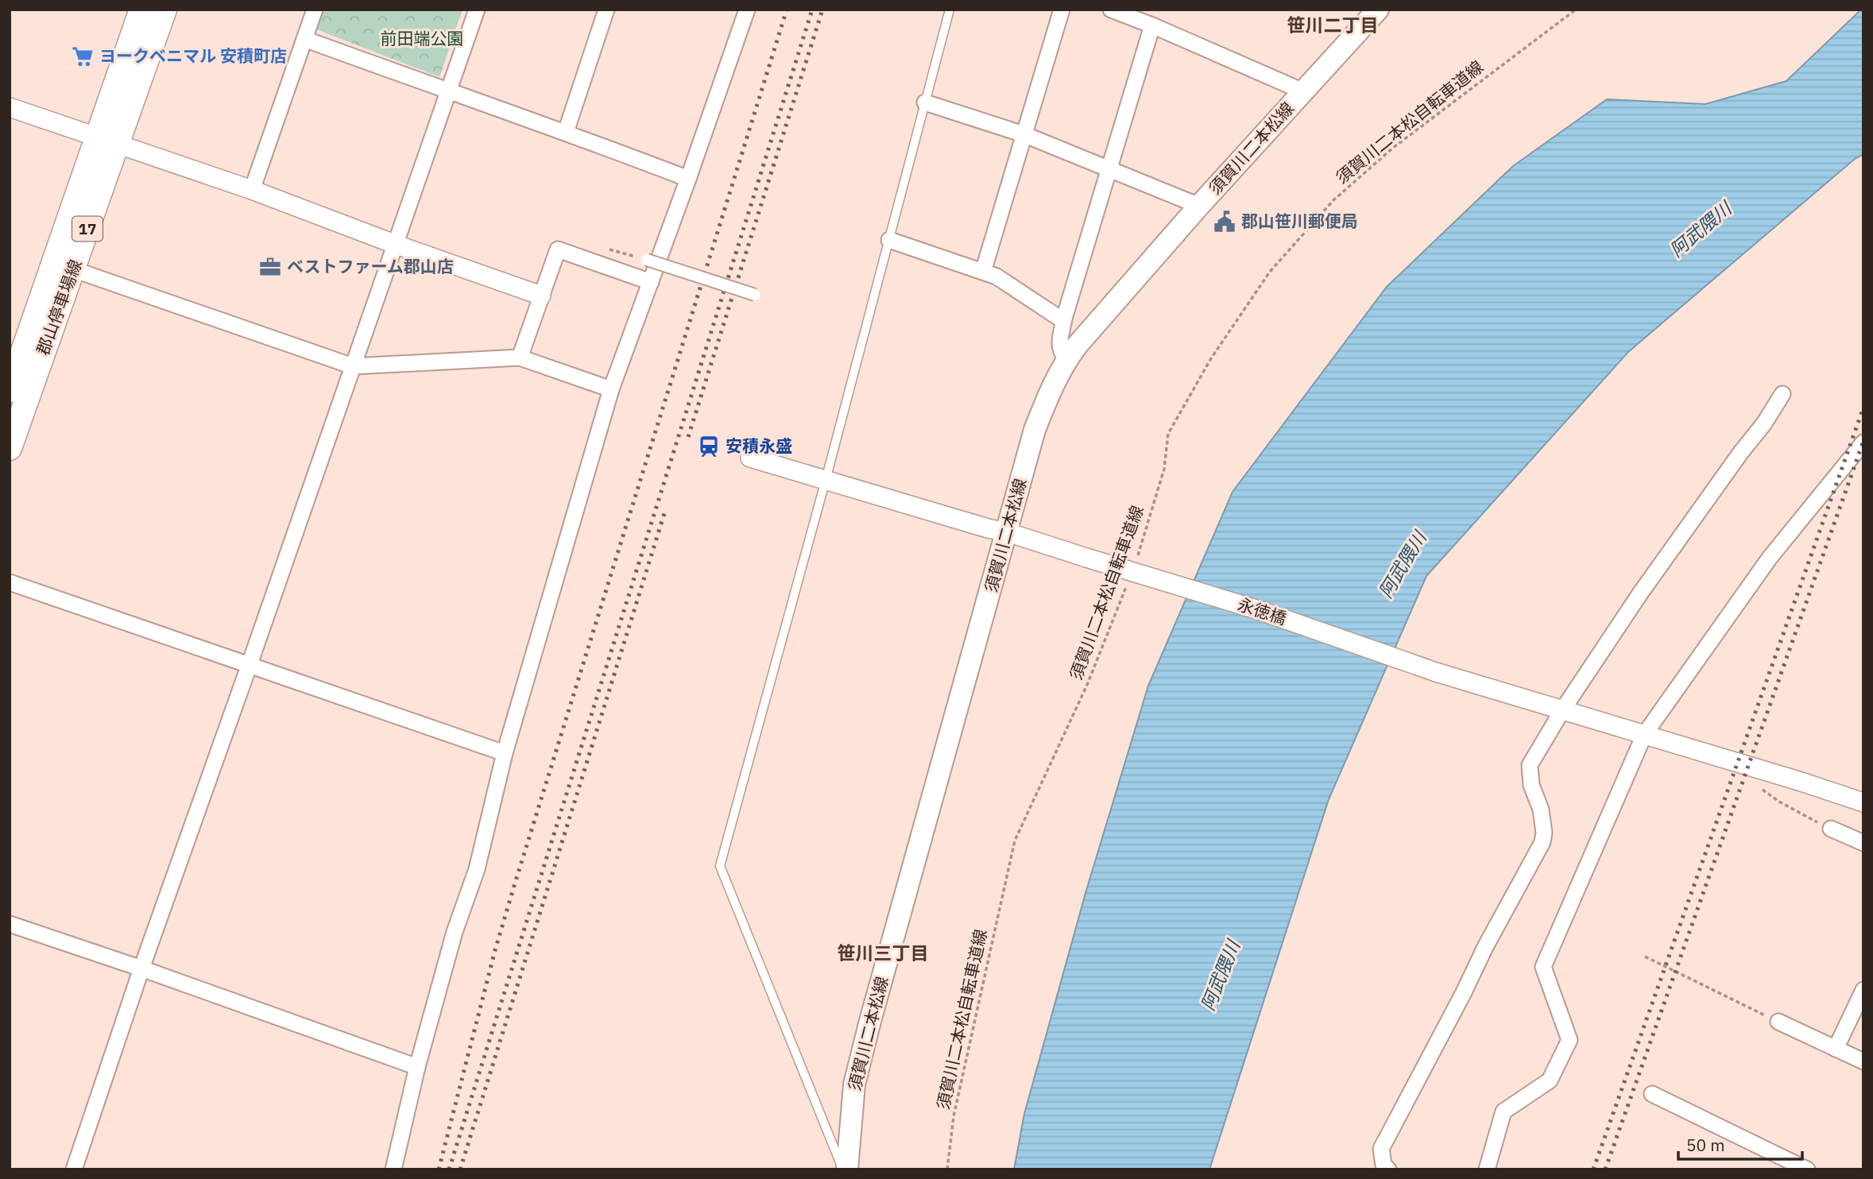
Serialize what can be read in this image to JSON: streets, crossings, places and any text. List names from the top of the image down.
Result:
{
  "streets": {
    "main road": ["須賀川二本松線", "17", "郡山停車場線"],
    "street": ["永徳橋"],
    "path": ["須賀川二本松自転車道線"]
  },
  "crossings": [
    ["須賀川二本松線", "永徳橋"]
  ],
  "districts": ["笹川二丁目", "笹川三丁目"],
  "water": ["阿武隈川"],
  "parks": ["前田端公園"],
  "places": {
    "supermarket": ["ヨークベニマル 安積町店"],
    "public building": ["郡山笹川郵便局"],
    "office": ["ベストファーム郡山店"],
    "station": ["安積永盛"]
  },
  "scale_bar": "50 m"
}
